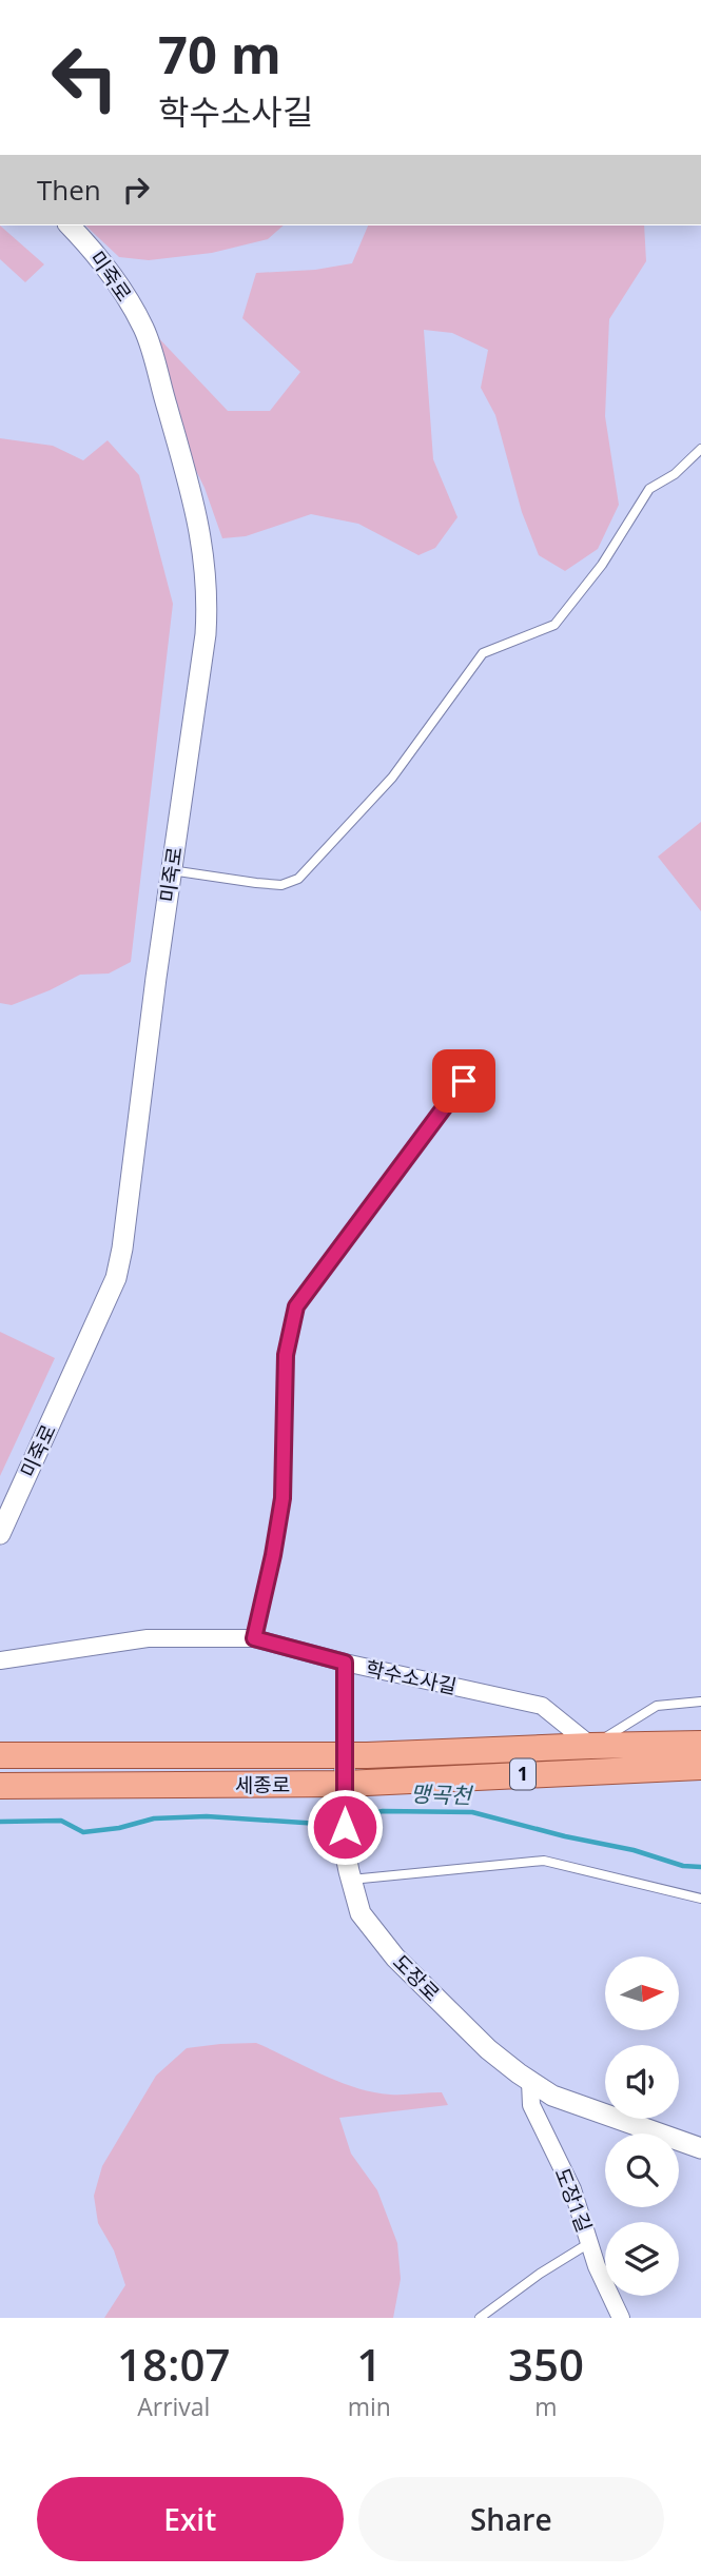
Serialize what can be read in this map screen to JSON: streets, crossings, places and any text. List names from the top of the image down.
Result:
{
  "streets": {
    "main road": ["1", "세종로"],
    "street": [
      "미죽로",
      "학수소사길",
      "도장로",
      "도장1길"
    ]
  },
  "crossings": [
    ["학수소사길", "세종로"],
    ["학수소사길", "도장로"],
    ["세종로", "도장로"],
    ["도장로", "도장1길"]
  ],
  "water": ["맹곡천"],
  "north": "right",
  "page": {
    "turn": ["70 m", "학수소사길"],
    "then": "Then",
    "eta": [
      "18:07",
      "Arrival",
      "1",
      "min",
      "350",
      "m"
    ],
    "buttons": ["Exit", "Share"]
  }
}
